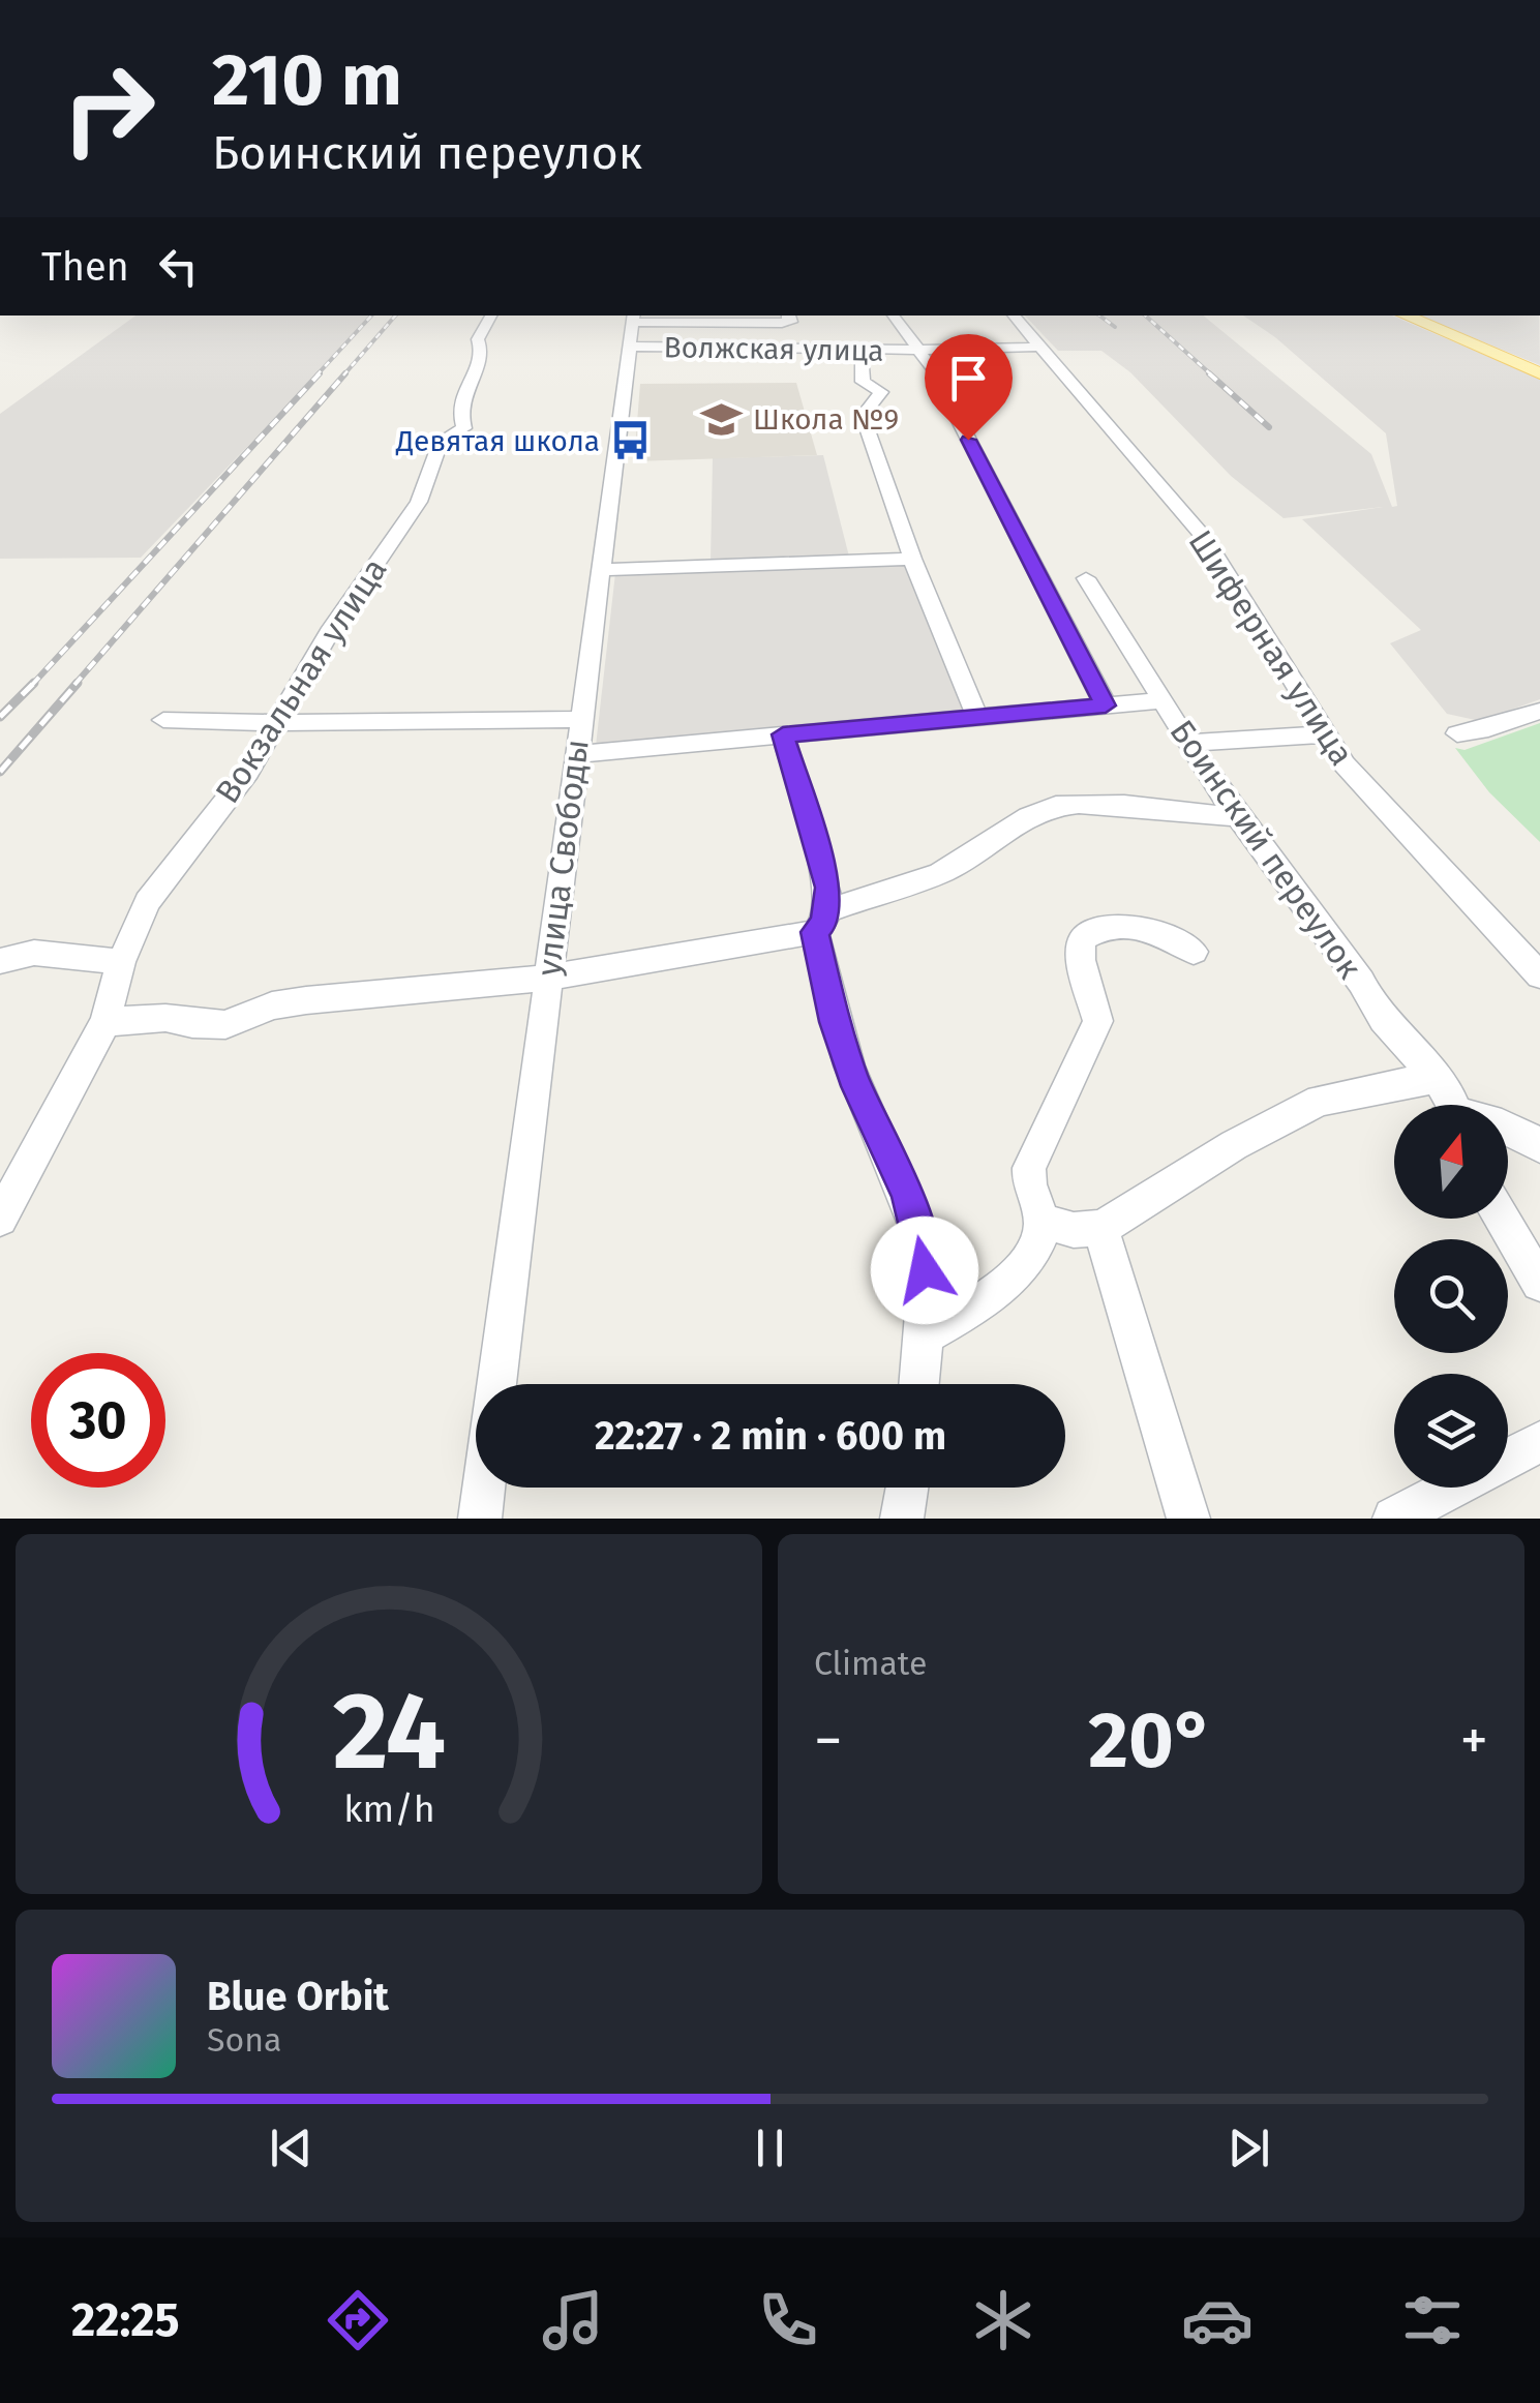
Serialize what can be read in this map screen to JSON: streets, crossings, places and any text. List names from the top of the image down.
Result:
{
  "streets": {
    "street": [
      "Волжская улица",
      "Шиферная улица",
      "Вокзальная улица",
      "Боинский переулок",
      "улица Свободы"
    ]
  },
  "crossings": [
    ["Волжская улица", "Шиферная улица"],
    ["Волжская улица", "улица Свободы"],
    ["Боинский переулок", "улица Свободы"]
  ],
  "places": {
    "school or university": ["Школа №9"],
    "bus stop": ["Девятая школа"]
  },
  "north": "top",
  "page": {
    "turn": ["210 m", "Боинский переулок"],
    "then": "Then",
    "limit": "30",
    "trip": "22:27 · 2 min · 600 m",
    "tile": "Climate",
    "heat": ["−", "20°", "+"],
    "song": ["Blue Orbit", "Sona"],
    "tabs": "22:25",
    "gauge": ["24", "km/h"]
  }
}
